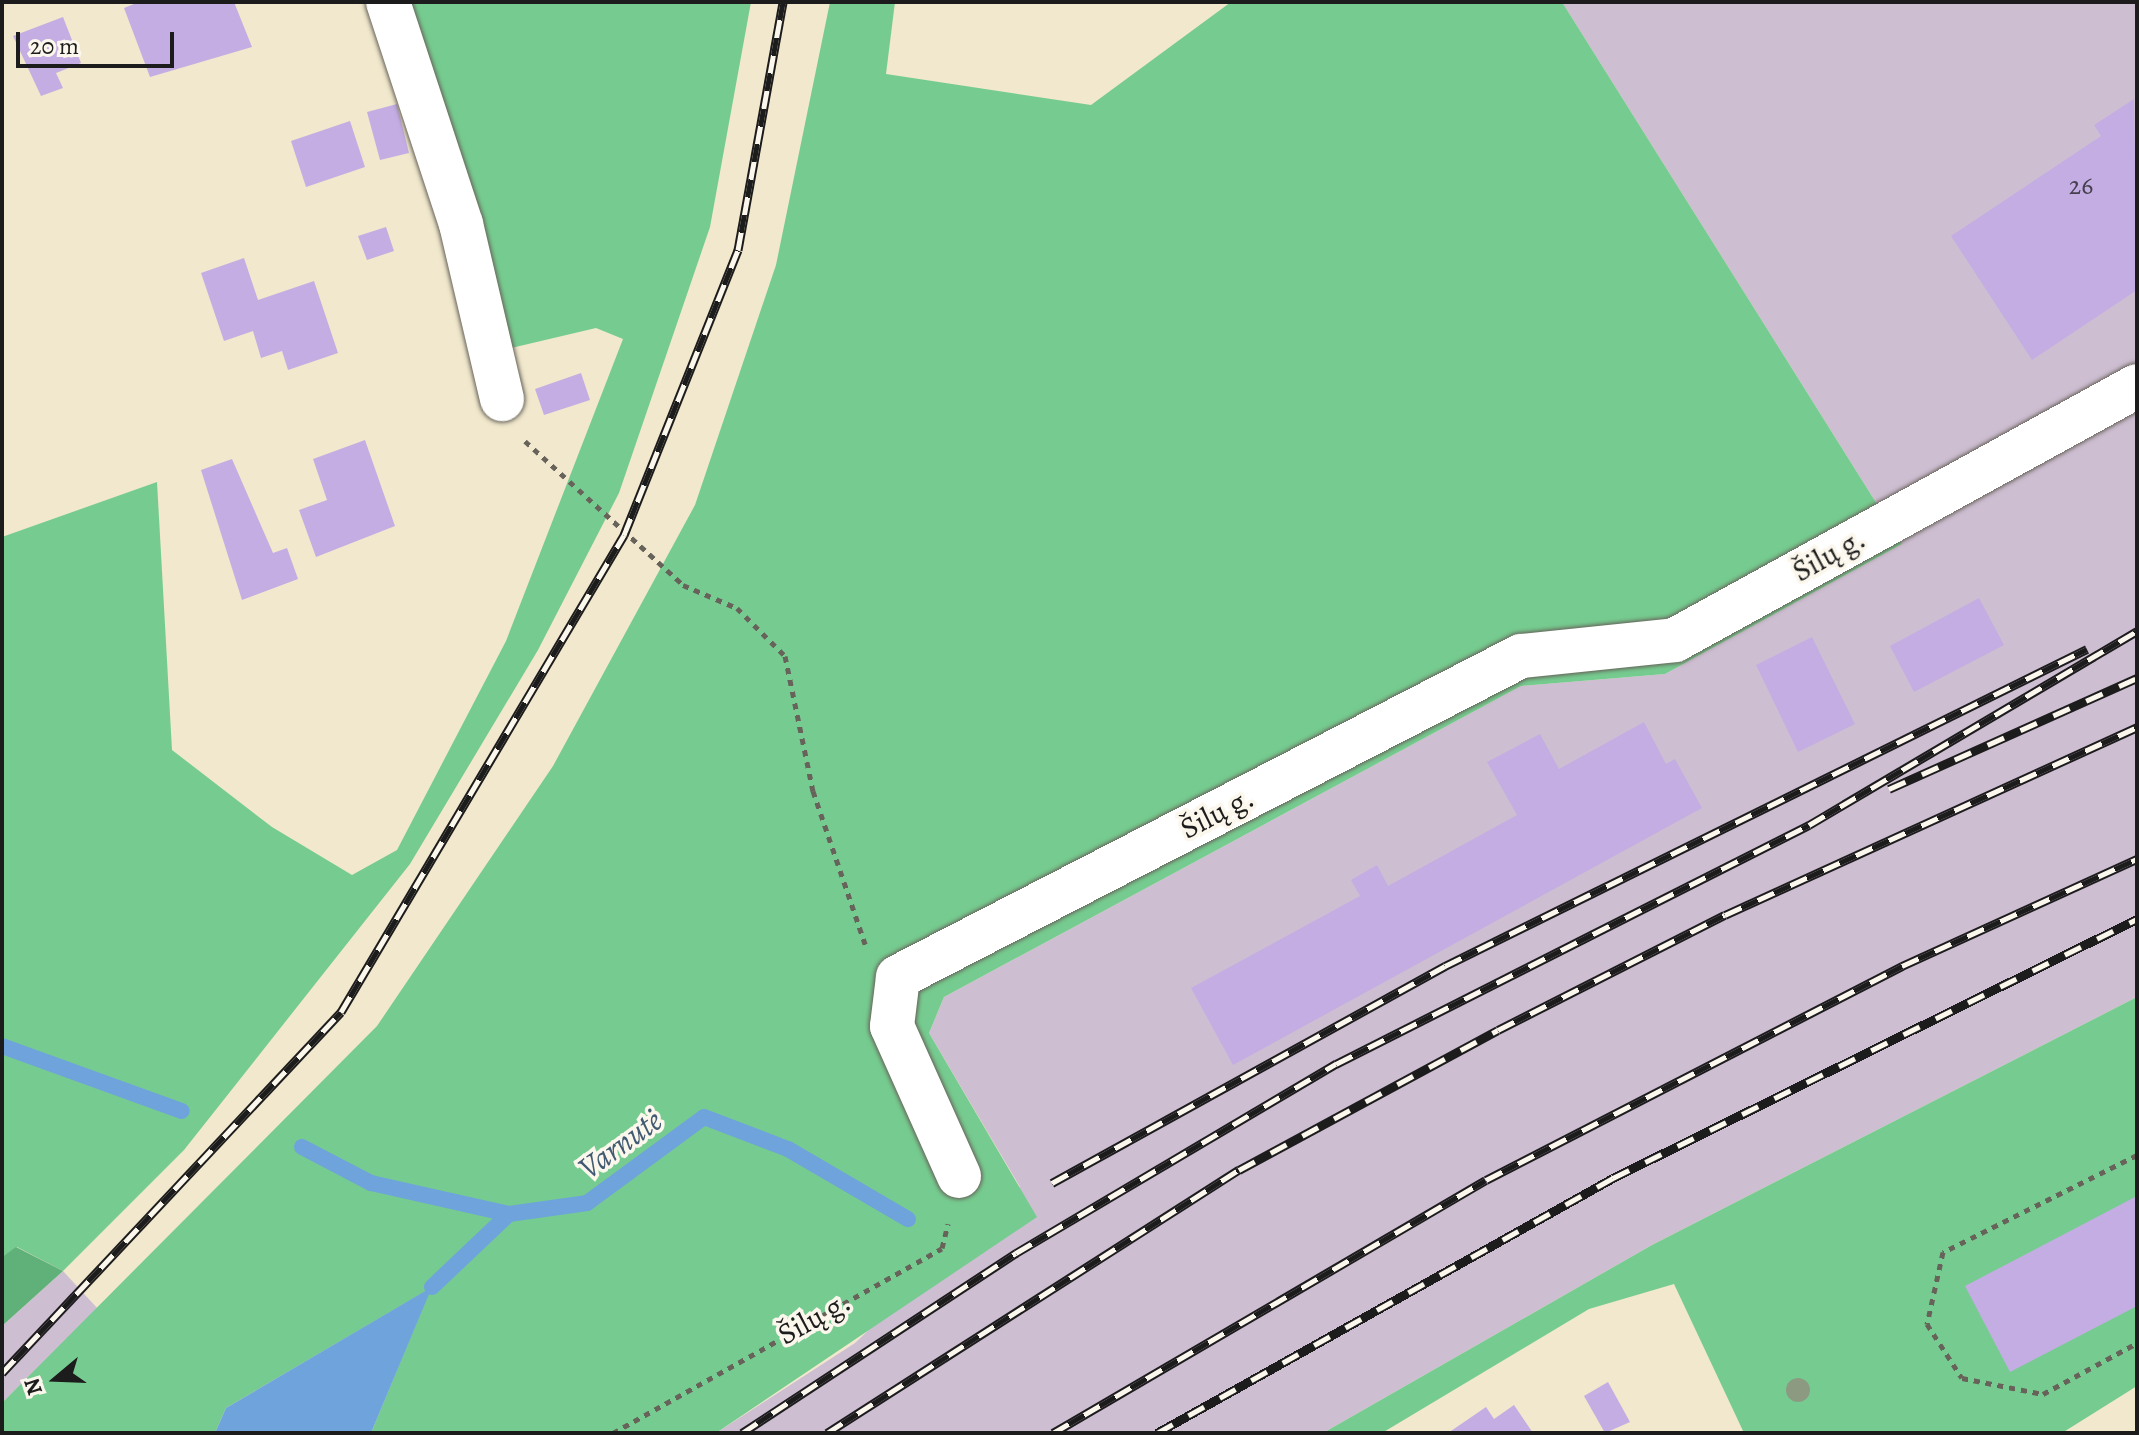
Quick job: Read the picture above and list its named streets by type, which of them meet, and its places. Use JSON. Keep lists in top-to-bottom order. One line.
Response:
{"streets":{"street":["Šilų g."]},"water":["Varnutė"],"house_numbers":["26"],"scale_bar":"20 m","north":"left"}
